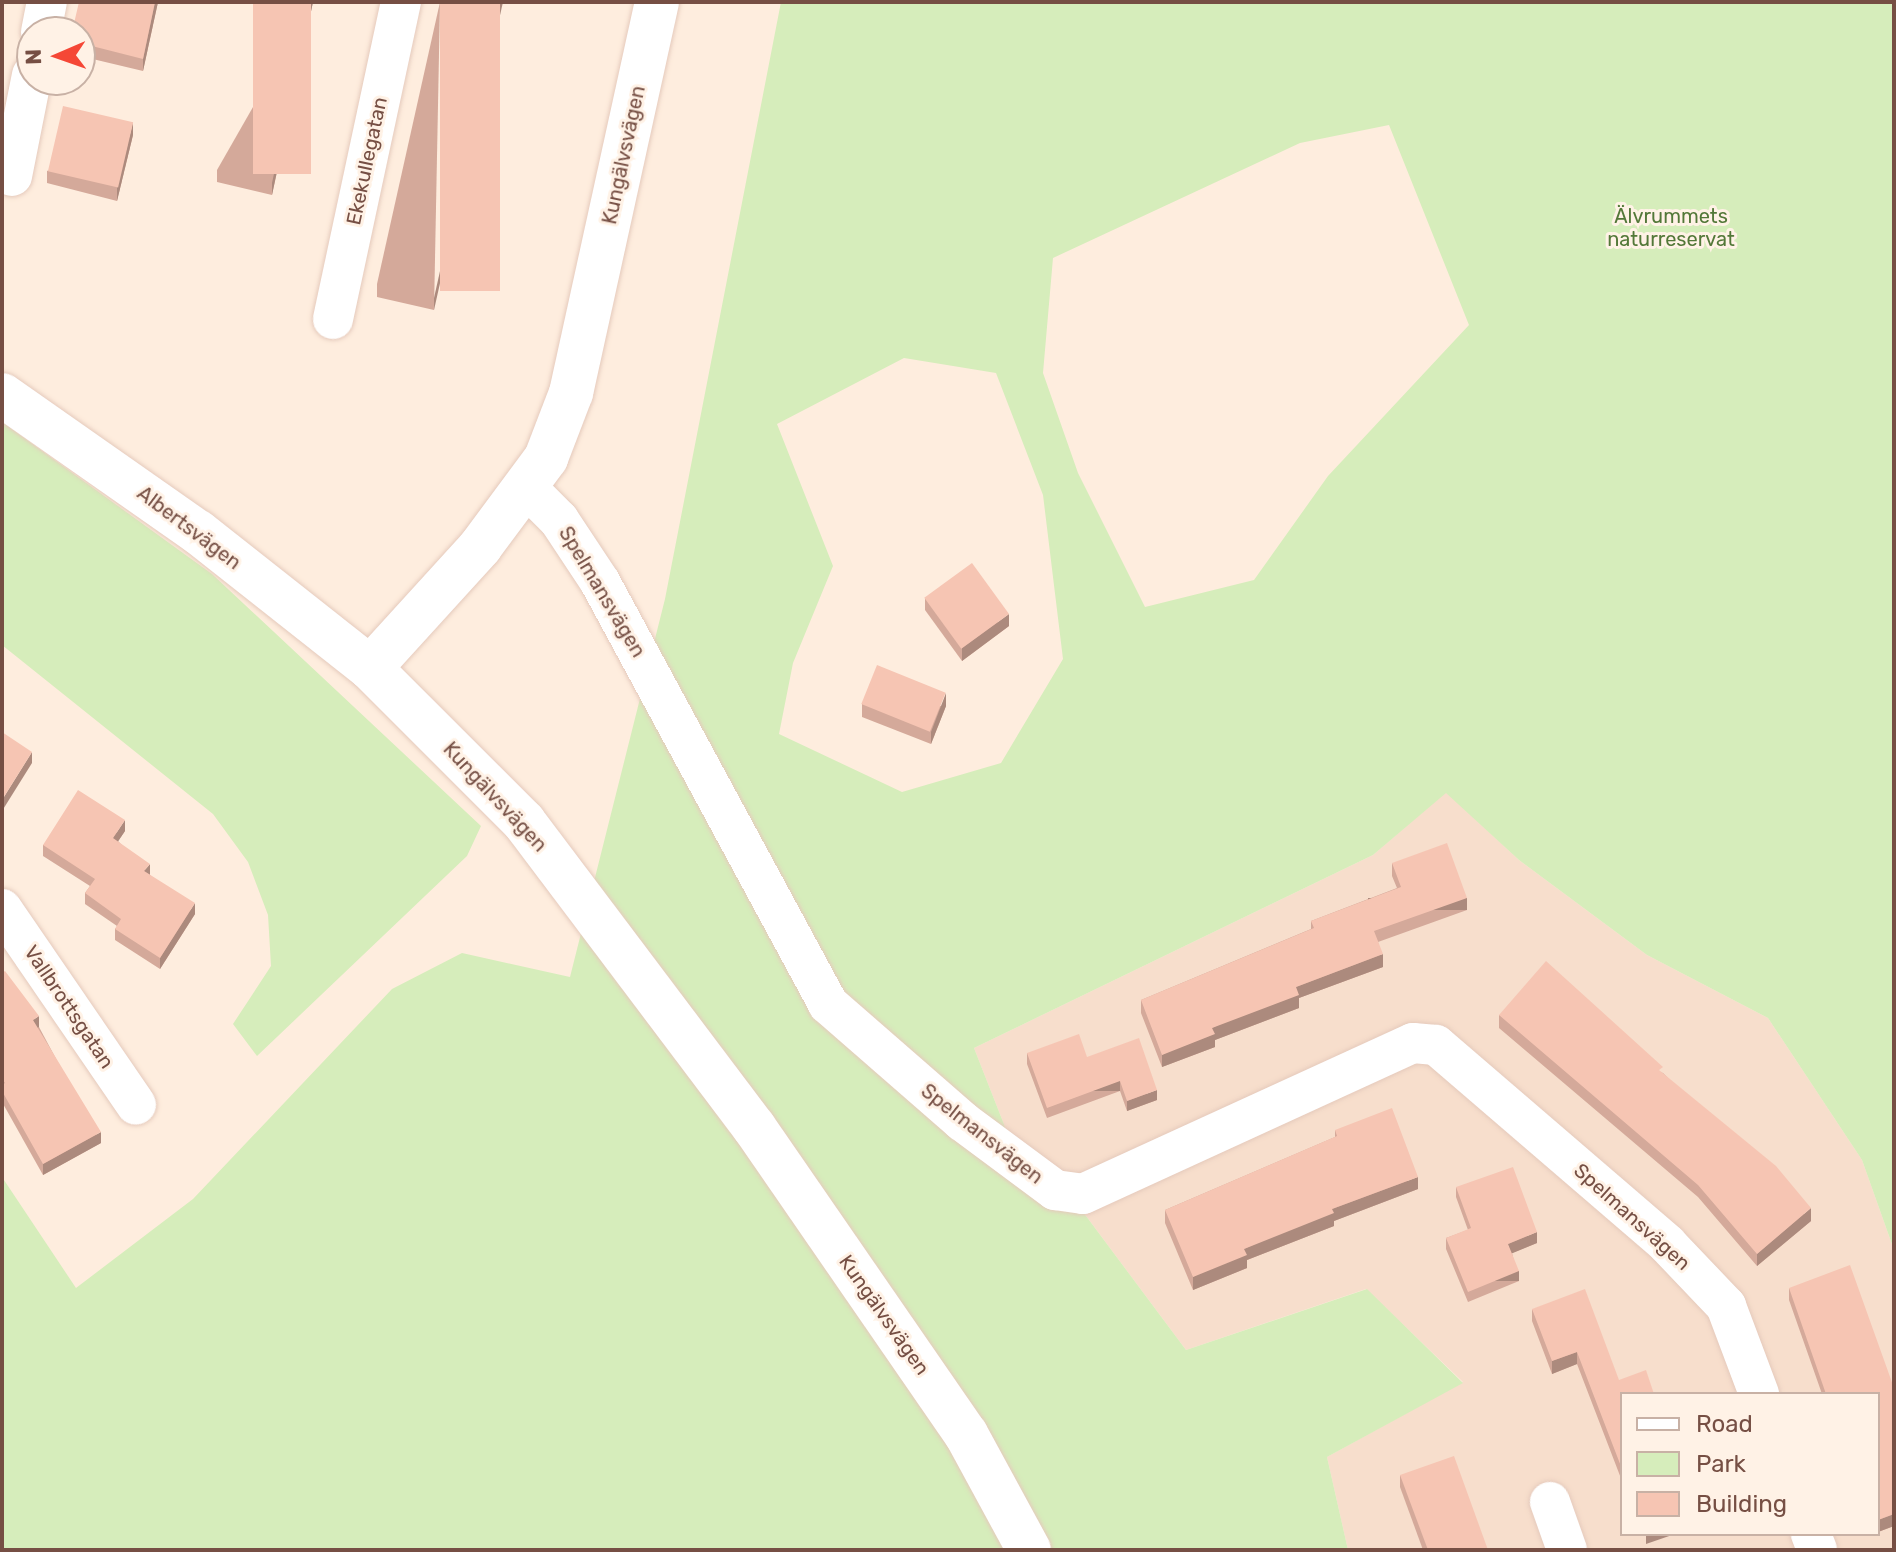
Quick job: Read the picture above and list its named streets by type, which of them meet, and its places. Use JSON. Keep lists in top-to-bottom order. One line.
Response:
{"streets":{"street":["Kungälvsvägen","Ekekullegatan","Albertsvägen","Spelmansvägen","Vallbrottsgatan"]},"crossings":[["Kungälvsvägen","Albertsvägen"],["Kungälvsvägen","Spelmansvägen"]],"parks":["Älvrummets naturreservat"],"legend":["Road","Park","Building"],"north":"left"}
